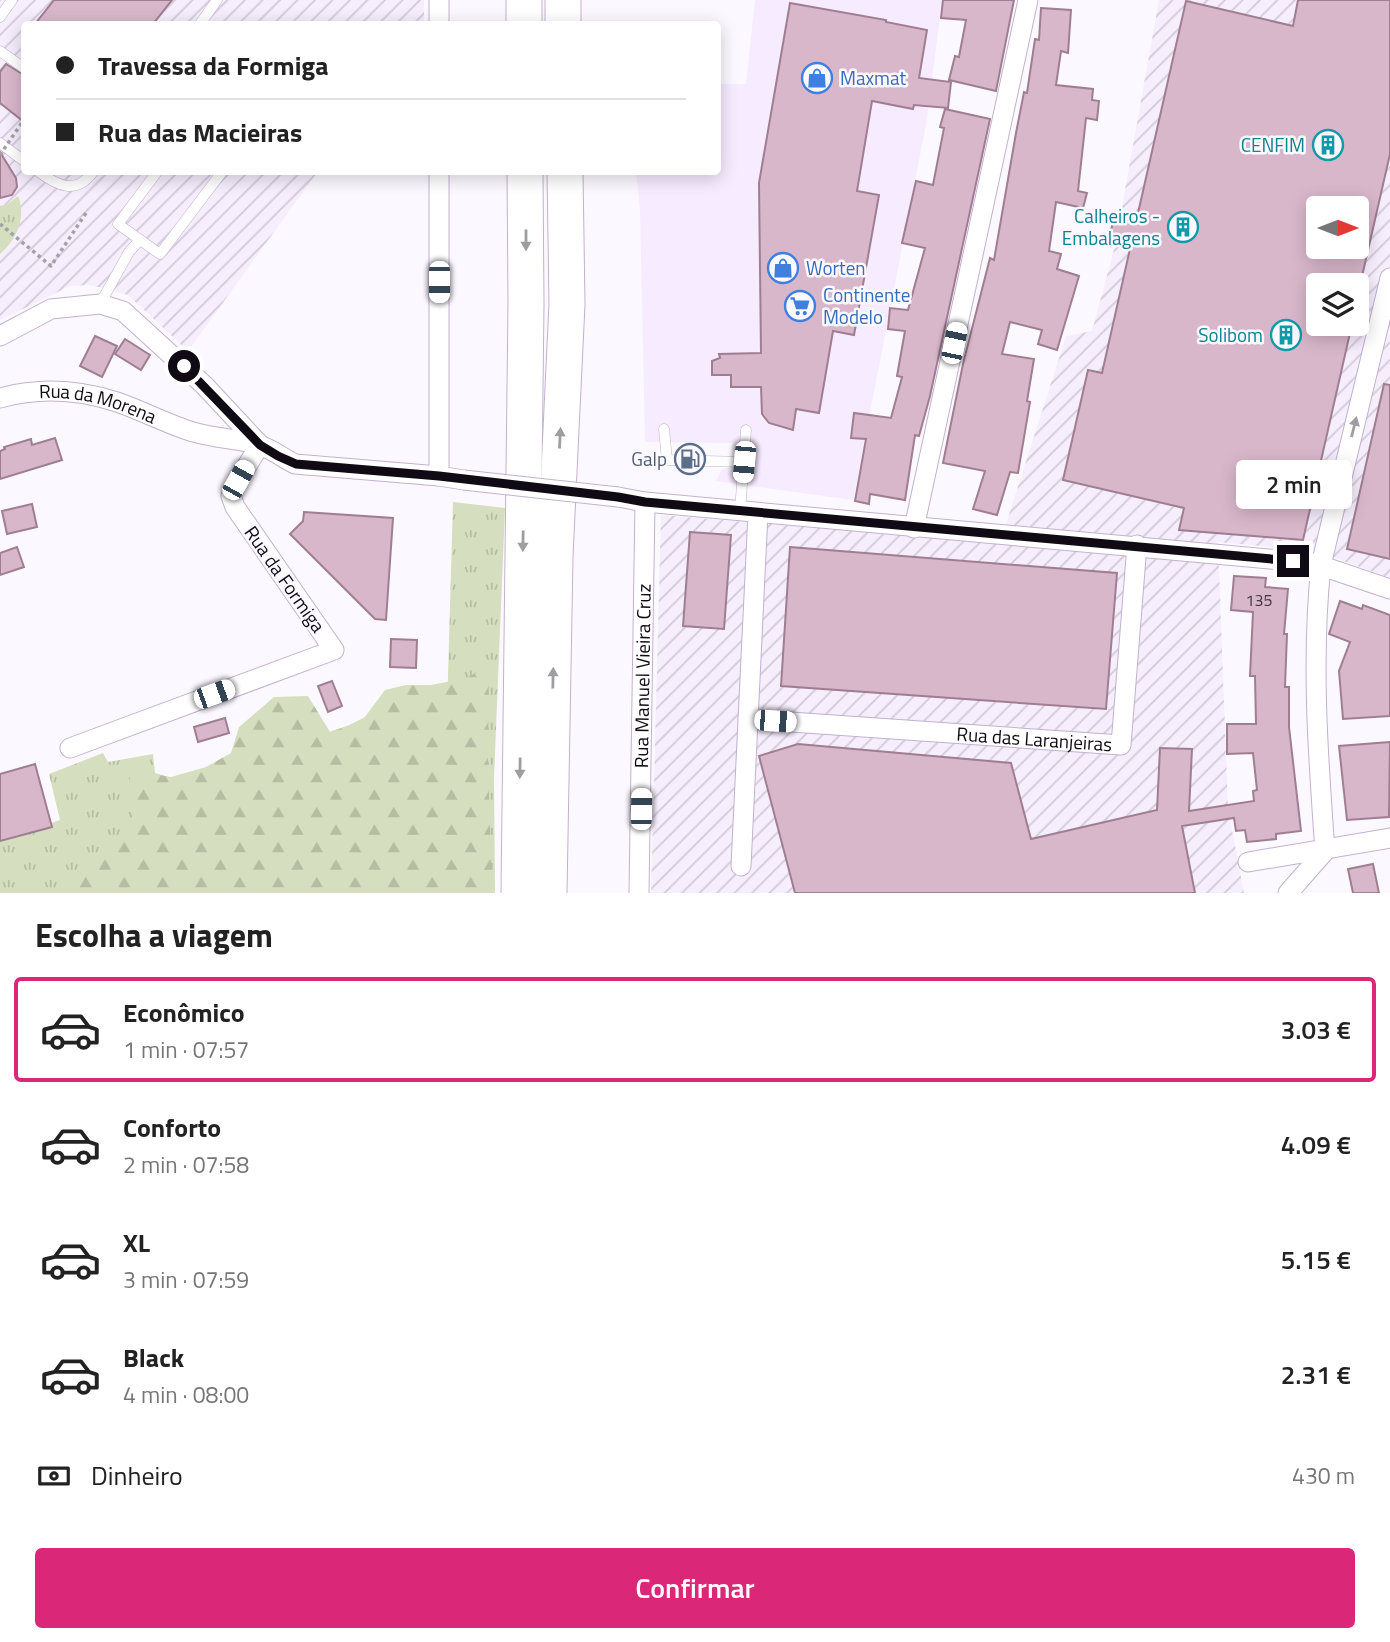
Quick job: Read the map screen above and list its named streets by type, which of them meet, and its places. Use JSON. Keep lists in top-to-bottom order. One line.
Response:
{"streets":{"street":["Rua da Morena","Rua da Formiga","Rua Manuel Vieira Cruz","Rua das Laranjeiras"]},"crossings":[["Rua da Morena","Rua da Formiga"]],"places":{"shop":["Maxmat","Worten"],"building":["CENFIM","Calheiros - Embalagens","Solibom"],"supermarket":["Continente Modelo"],"fuel station":["Galp"]},"house_numbers":["135"],"north":"right","page":{"banner":["Travessa da Formiga","Rua das Macieiras"],"bubble":"2 min","heading":"Escolha a viagem","list":[{"name":"Econômico","note":"1 min · 07:57","value":"3.03 €"},{"name":"Conforto","note":"2 min · 07:58","value":"4.09 €"},{"name":"XL","note":"3 min · 07:59","value":"5.15 €"},{"name":"Black","note":"4 min · 08:00","value":"2.31 €"}],"pay":["Dinheiro","430 m"],"buttons":"Confirmar"}}
